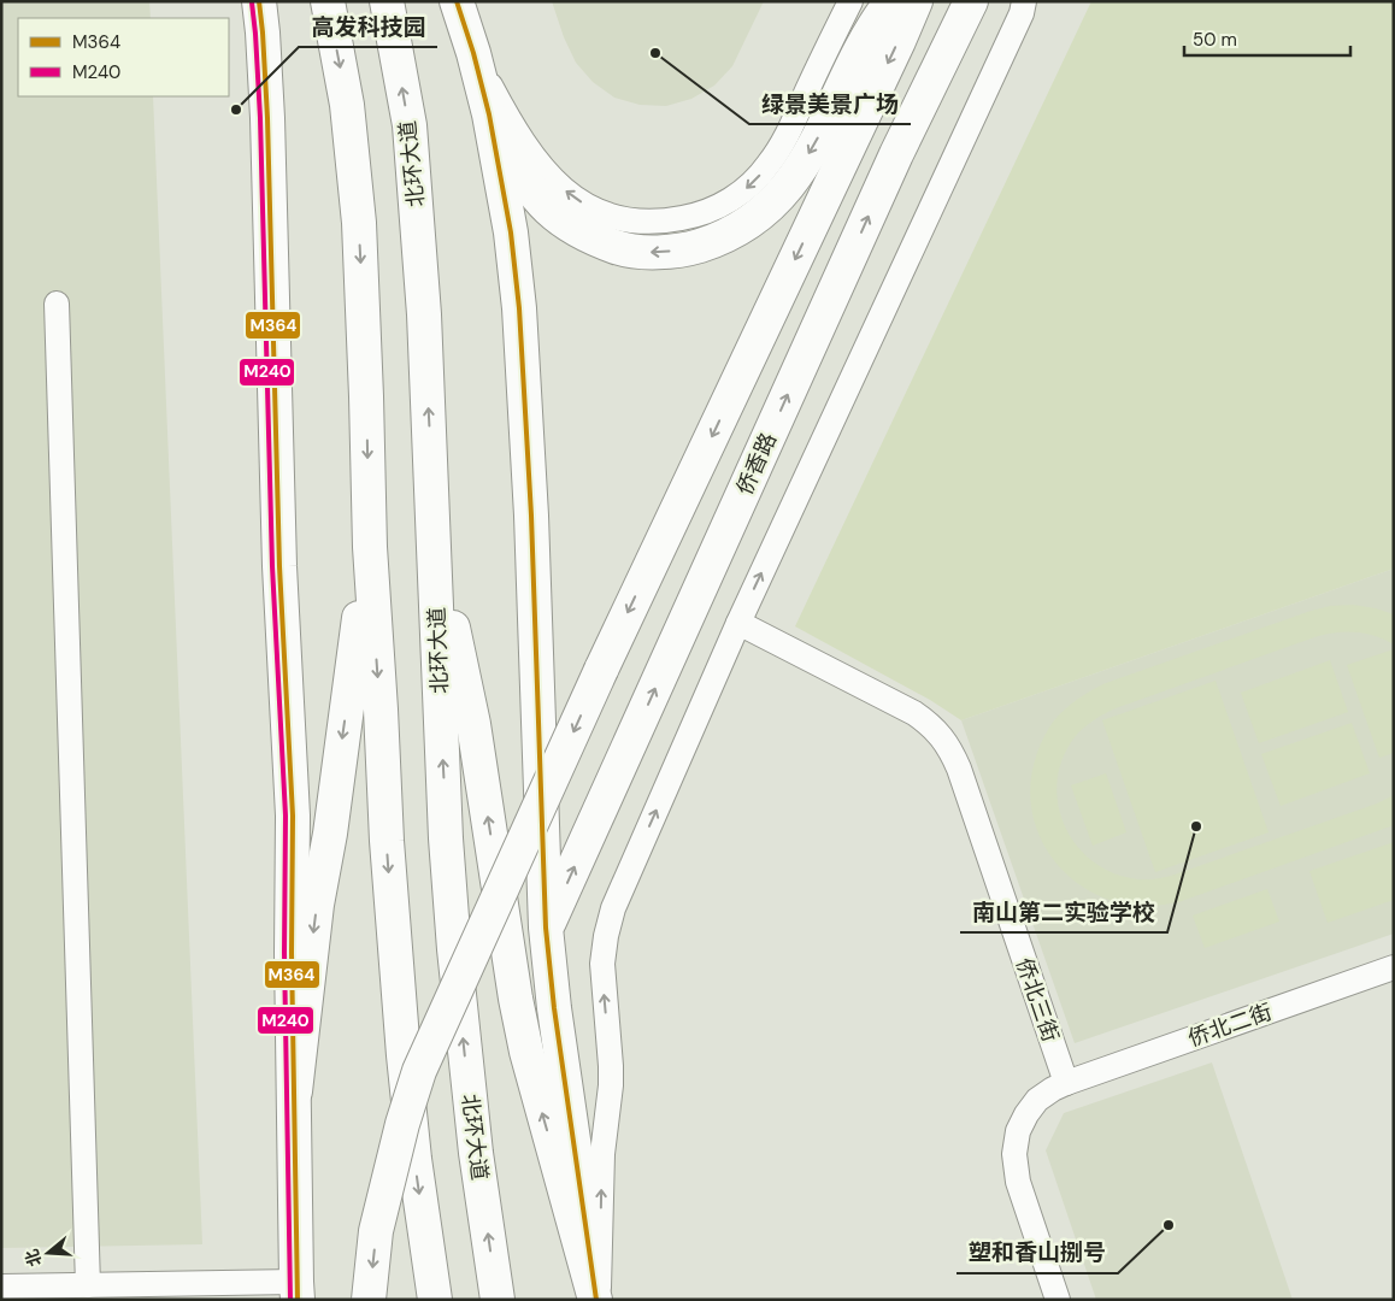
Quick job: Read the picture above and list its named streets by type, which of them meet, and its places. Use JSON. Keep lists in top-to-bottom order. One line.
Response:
{"streets":{"main road":["北环大道","侨香路"],"street":["侨北三街","侨北二街"]},"crossings":[["侨北三街","侨北二街"]],"places":["绿景美景广场","高发科技园","南山第二实验学校","塑和香山捌号"],"lines":["transit line M364","transit line M240"],"legend":["M364","M240"],"scale_bar":"50 m","north":"left"}
